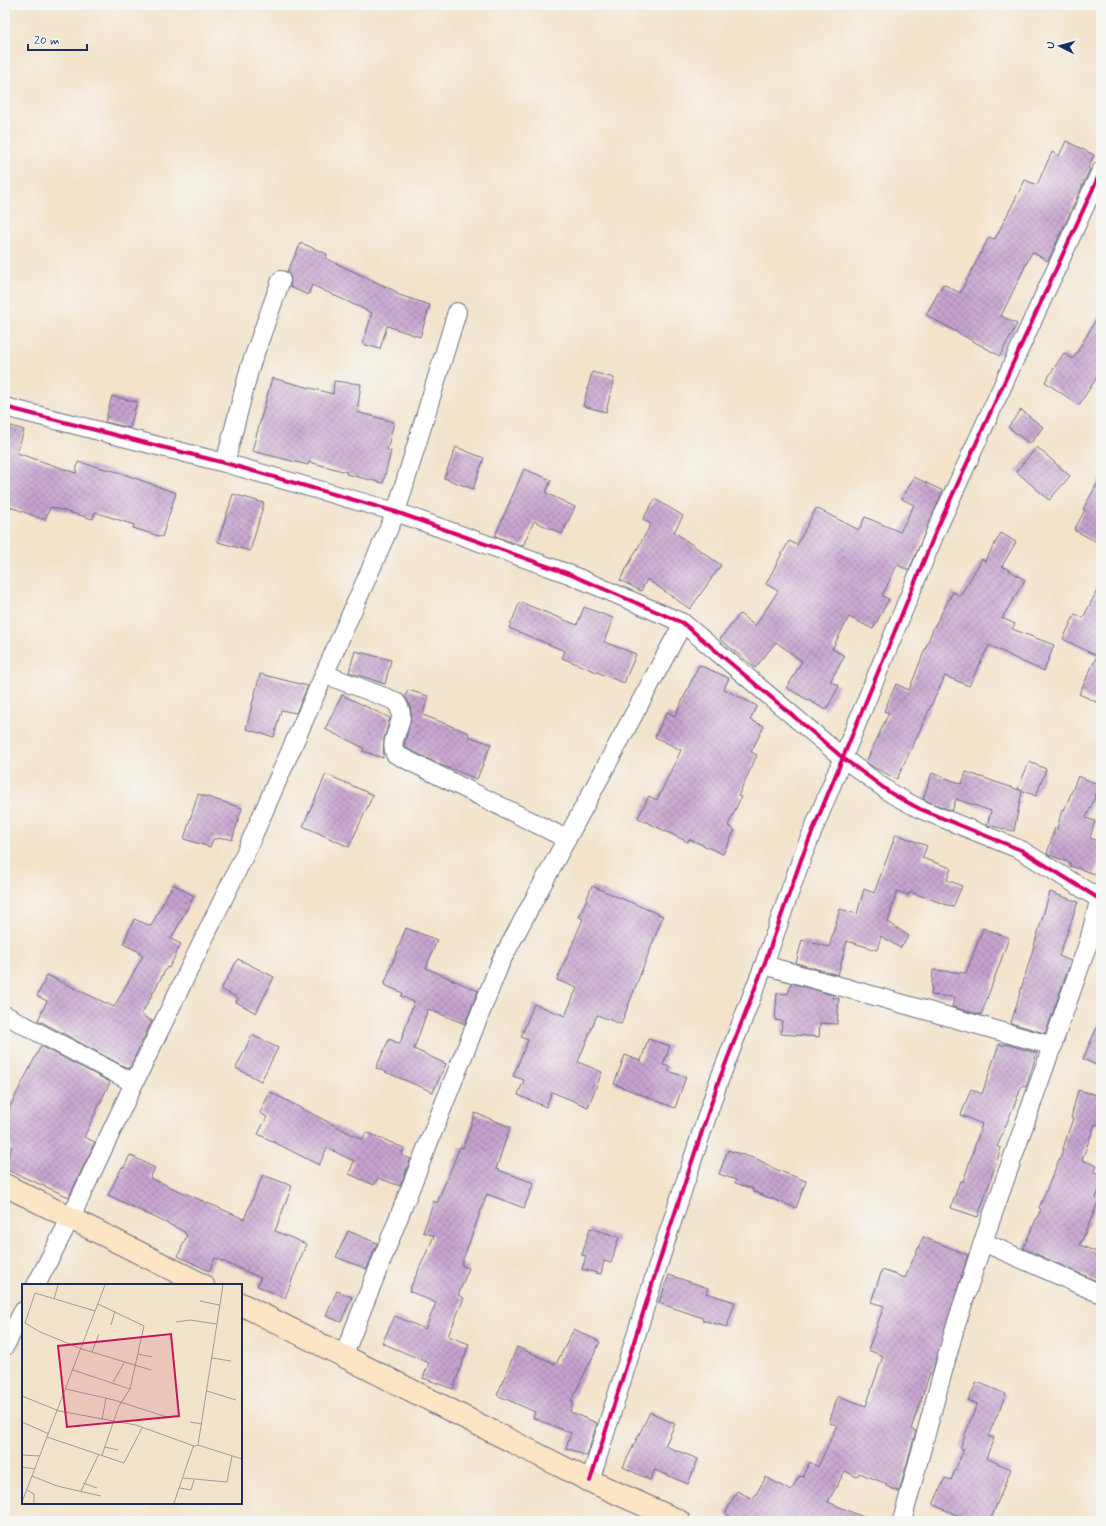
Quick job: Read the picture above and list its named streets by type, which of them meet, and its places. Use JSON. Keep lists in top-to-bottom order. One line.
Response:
{"scale_bar":"20 m","north":"left"}
